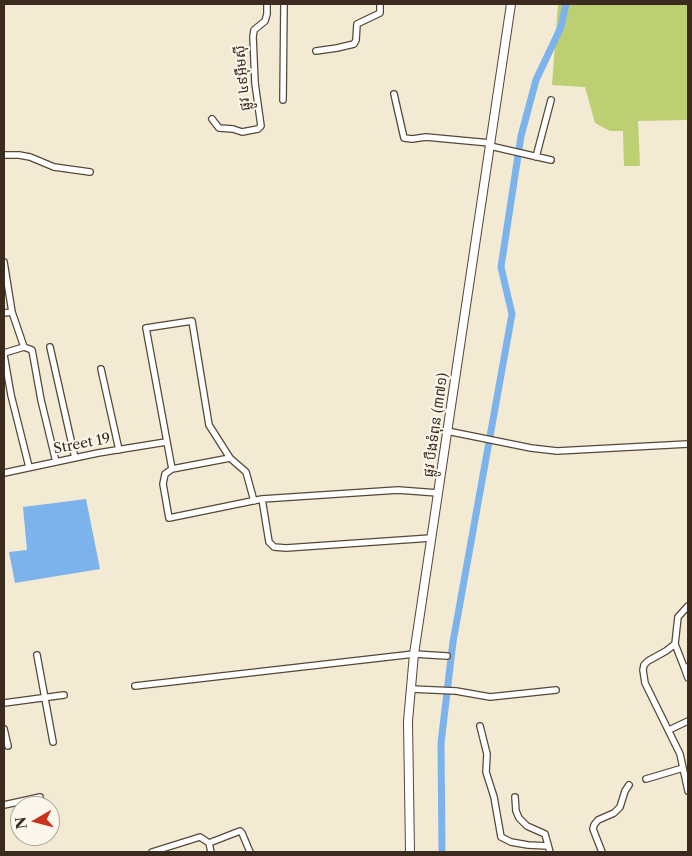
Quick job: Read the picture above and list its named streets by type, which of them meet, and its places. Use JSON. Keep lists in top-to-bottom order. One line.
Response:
{"streets":{"main road":["ផ្លូវ បឹងទំពុន (៣៧១)"],"street":["ផ្លូវ ៤៩អ៊ឹមស៊ី","Street 19"]},"north":"left"}
